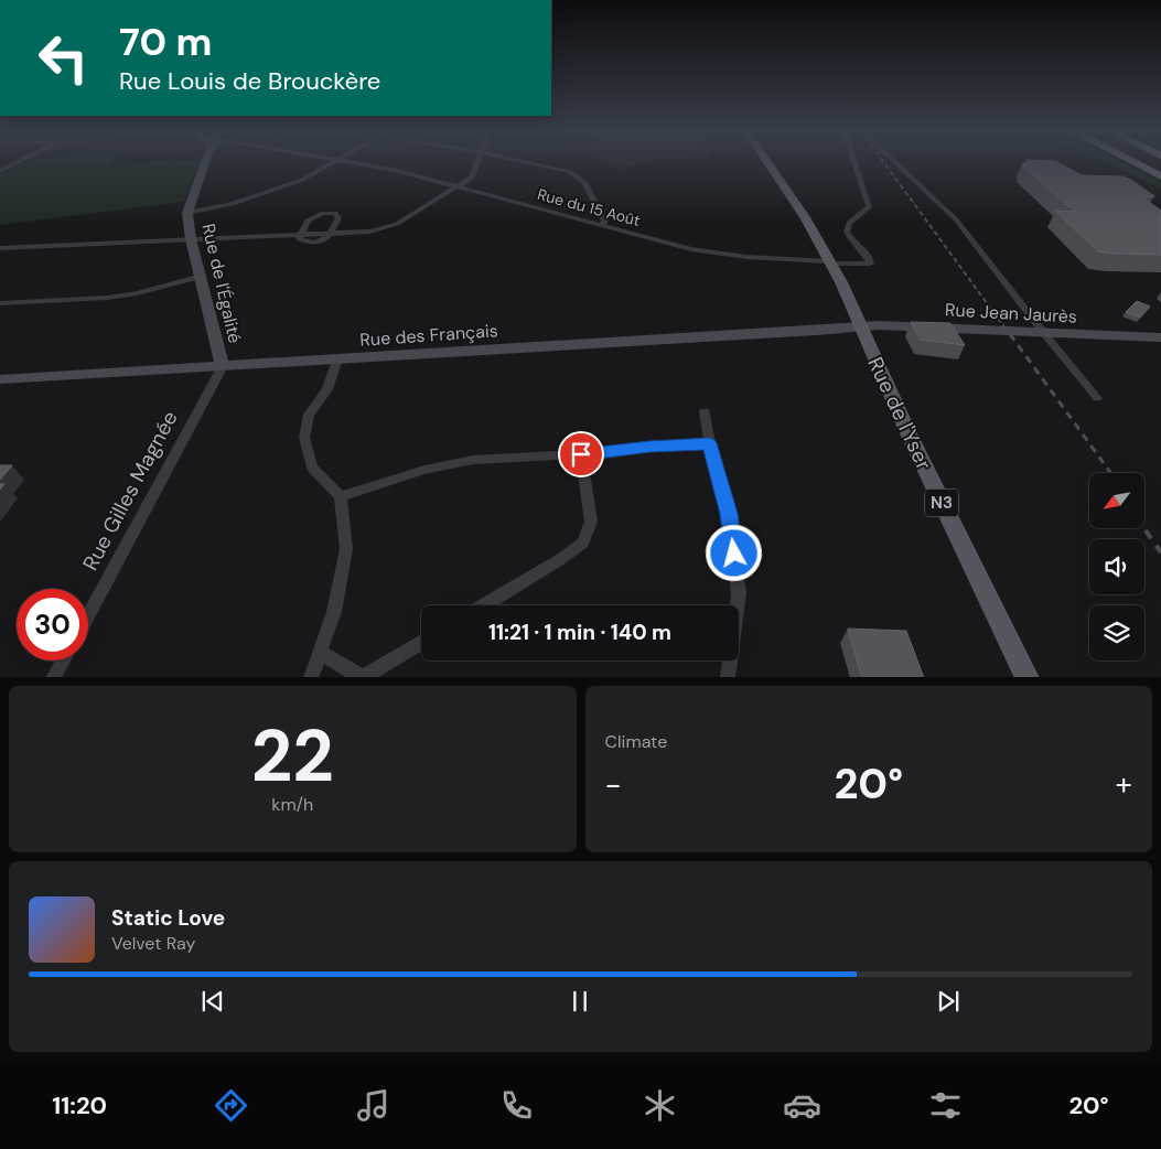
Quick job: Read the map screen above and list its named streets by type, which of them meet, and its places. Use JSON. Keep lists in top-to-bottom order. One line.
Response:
{"streets":{"main road":["Rue de l'Égalité","Rue Jean Jaurès","Rue des Français","Rue de l'Yser","N3"],"street":["Rue du 15 Août","Rue Gilles Magnée"]},"crossings":[["Rue du 15 Août","N3"],["Rue de l'Égalité","Rue des Français"],["Rue de l'Égalité","Rue Gilles Magnée"],["Rue Jean Jaurès","Rue des Français"],["Rue Jean Jaurès","Rue de l'Yser"],["Rue Jean Jaurès","N3"],["Rue des Français","Rue de l'Yser"],["Rue des Français","Rue Gilles Magnée"],["Rue des Français","N3"],["Rue de l'Yser","N3"]],"north":"bottom left","page":{"turn":["70 m","Rue Louis de Brouckère"],"limit":"30","trip":"11:21 · 1 min · 140 m","tile":[["22","km/h"],"Climate"],"heat":["−","20°","+"],"song":["Static Love","Velvet Ray"],"tabs":["11:20","20°"]}}
